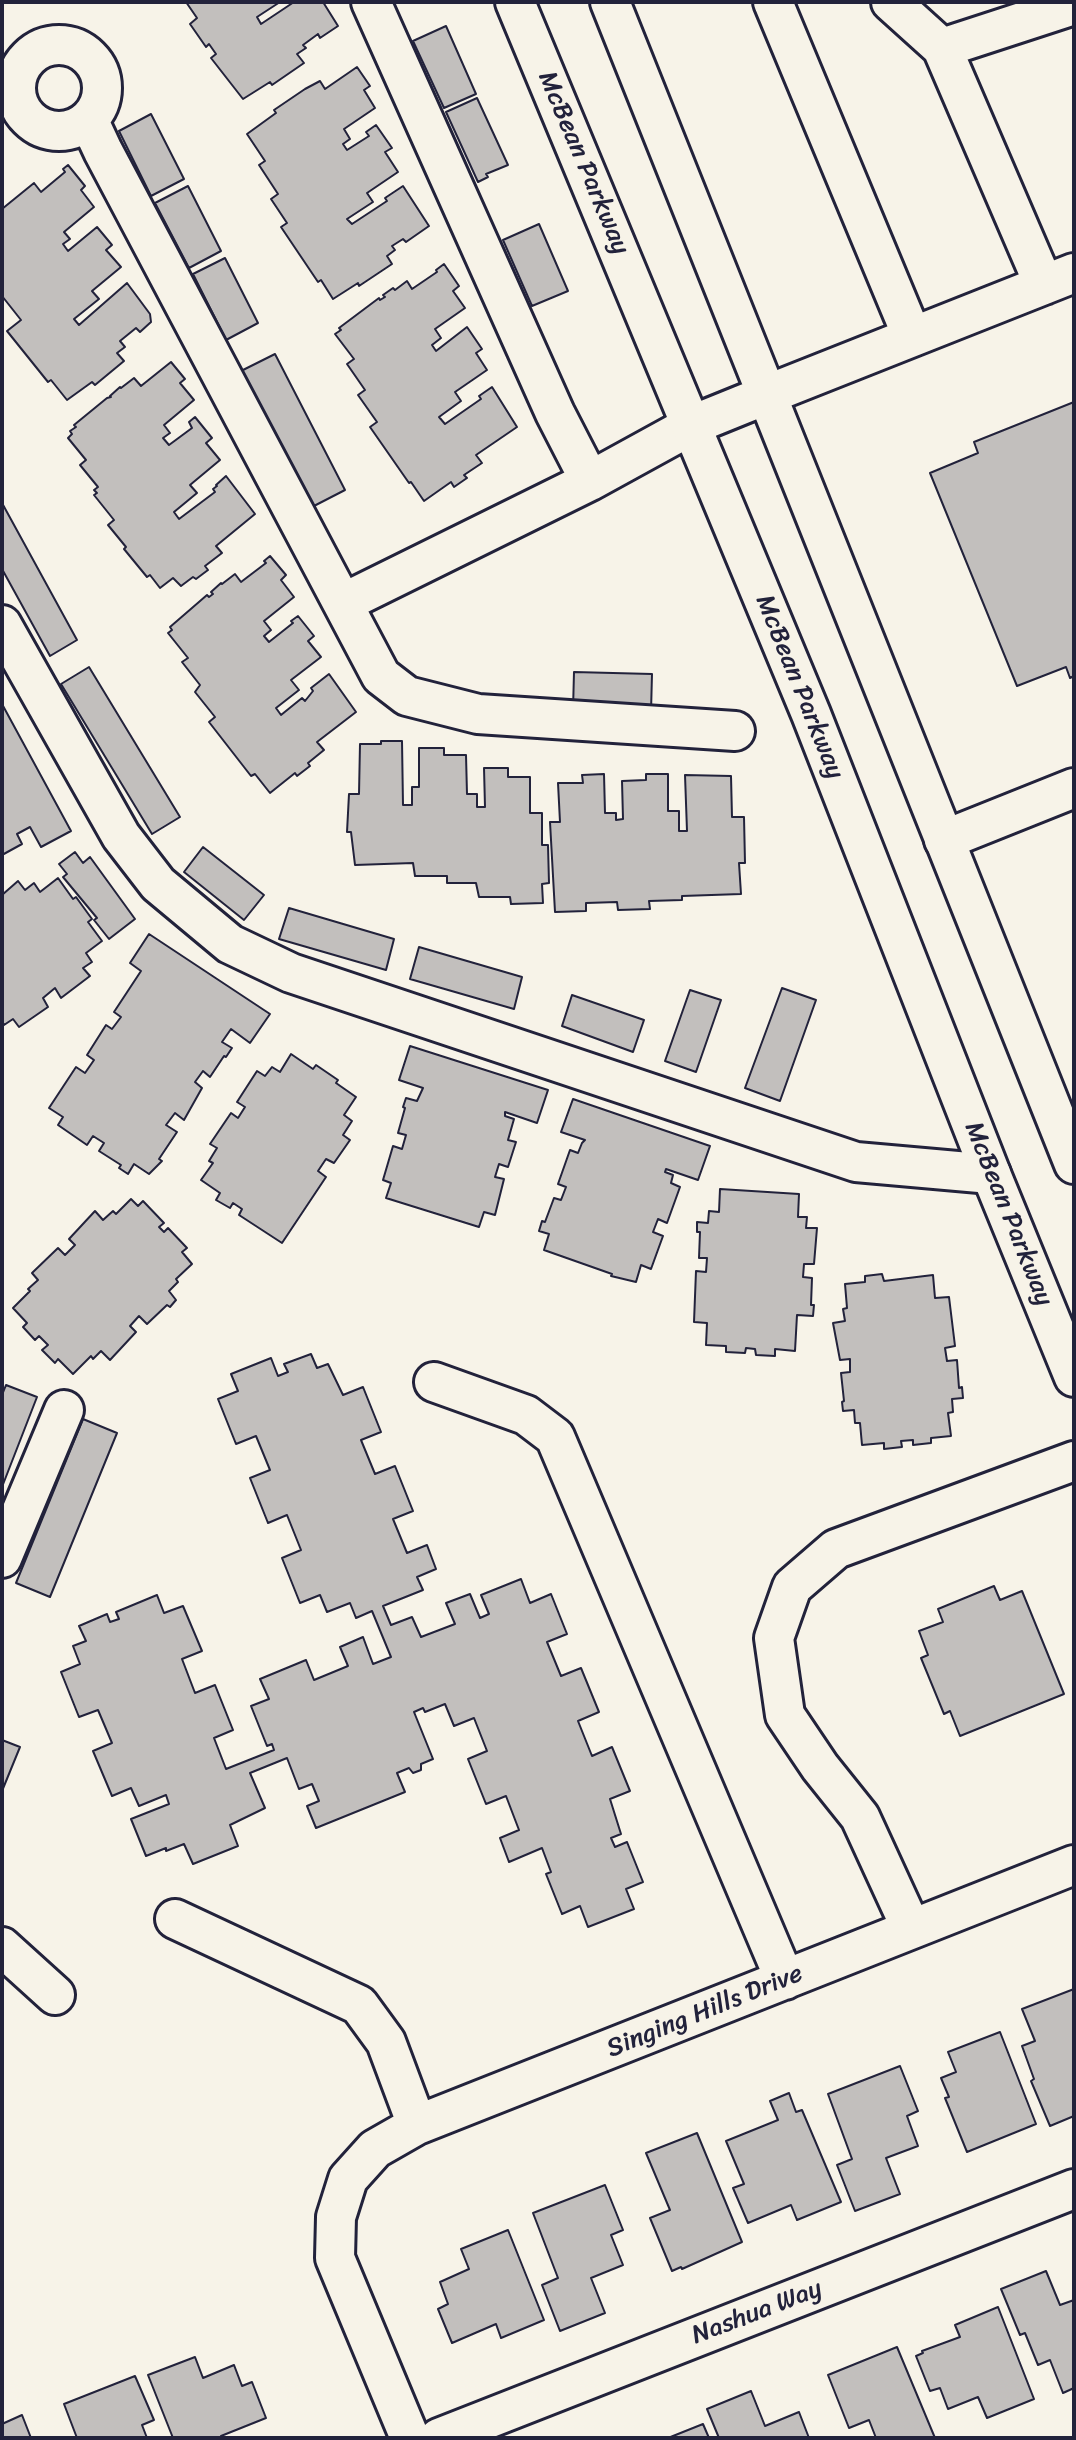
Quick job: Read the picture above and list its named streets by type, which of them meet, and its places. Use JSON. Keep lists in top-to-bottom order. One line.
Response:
{"streets":{"street":["McBean Parkway","Singing Hills Drive","Nashua Way"]}}
